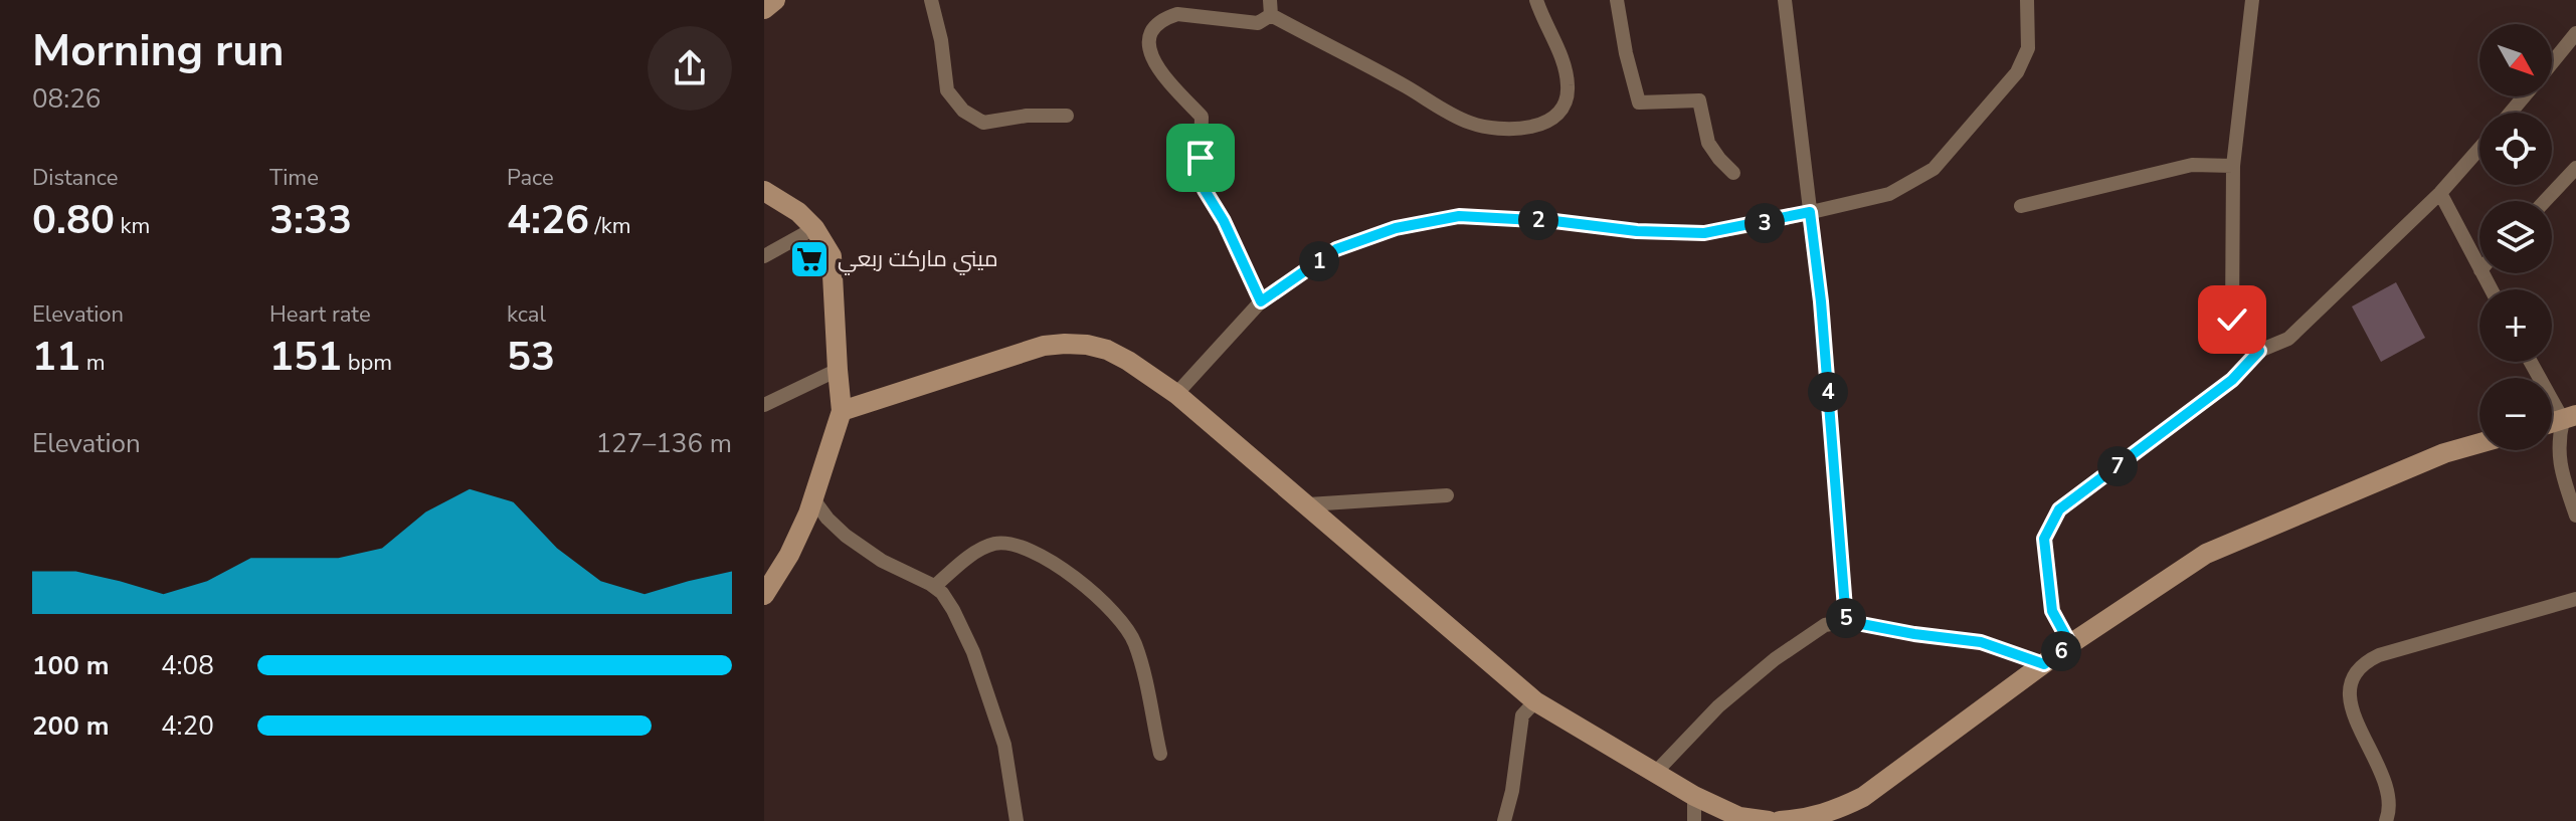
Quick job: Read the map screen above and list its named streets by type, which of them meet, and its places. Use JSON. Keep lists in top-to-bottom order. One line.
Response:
{"places":{"supermarket":["ميني ماركت ربعي"]},"north":"bottom right","page":{"heading":["Morning run","08:26"],"map_buttons":["+","−"],"stats":[["Distance","0.80 km"],["Time","3:33"],["Pace","4:26 /km"],["Elevation","11 m"],["Heart rate","151 bpm"],["kcal","53"]],"pins":["2","3","1","4","7","5","6"],"chart":["Elevation","127–136 m"],"list":[{"name":"100 m","note":"4:08"},{"name":"200 m","note":"4:20"}]}}
